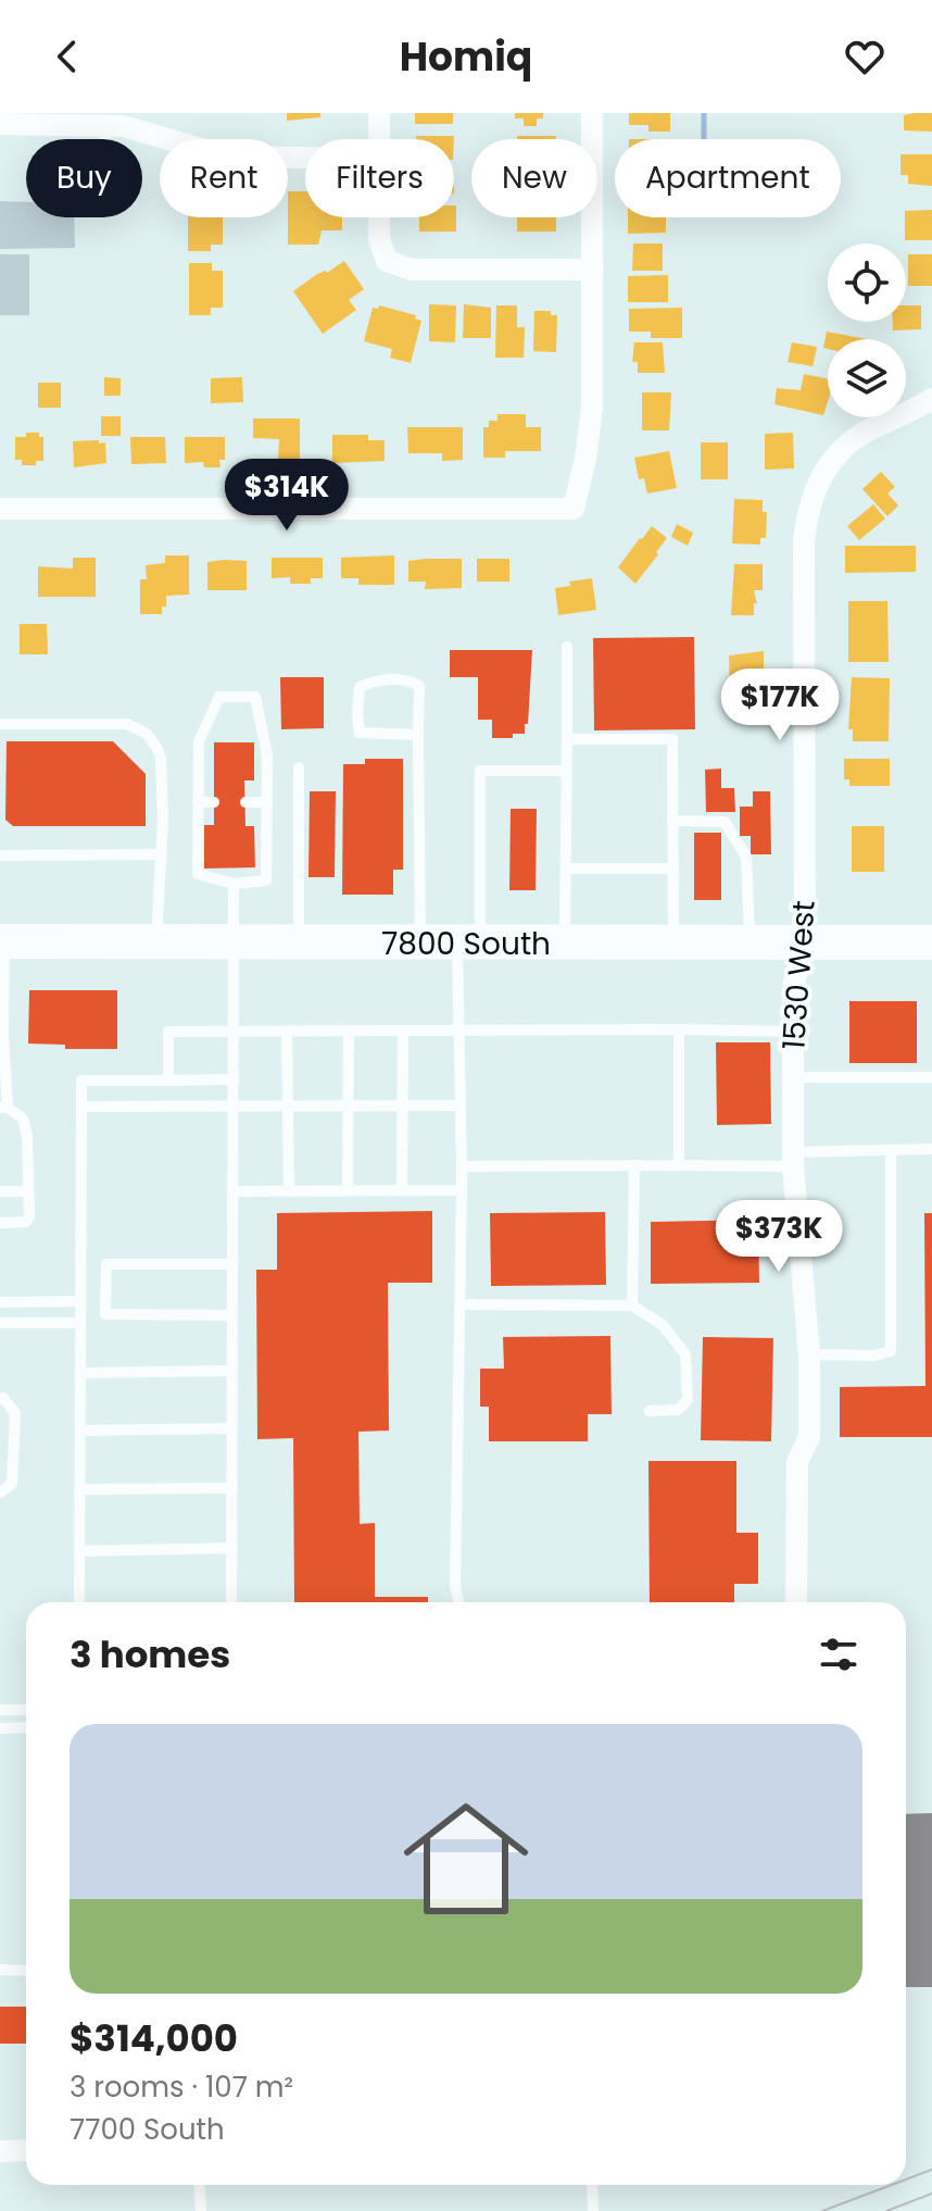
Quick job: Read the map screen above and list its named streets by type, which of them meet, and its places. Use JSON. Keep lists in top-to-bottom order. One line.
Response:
{"streets":{"main road":["7800 South"],"street":["1530 West"]},"crossings":[["7800 South","1530 West"]],"page":{"header":"Homiq","chip":["Buy","Rent","Filters","New","Apartment"],"price":["$314K","$177K","$373K"],"heading":"3 homes","list":[{"name":"$314,000","note":"3 rooms · 107 m² · 7700 South"}]}}
